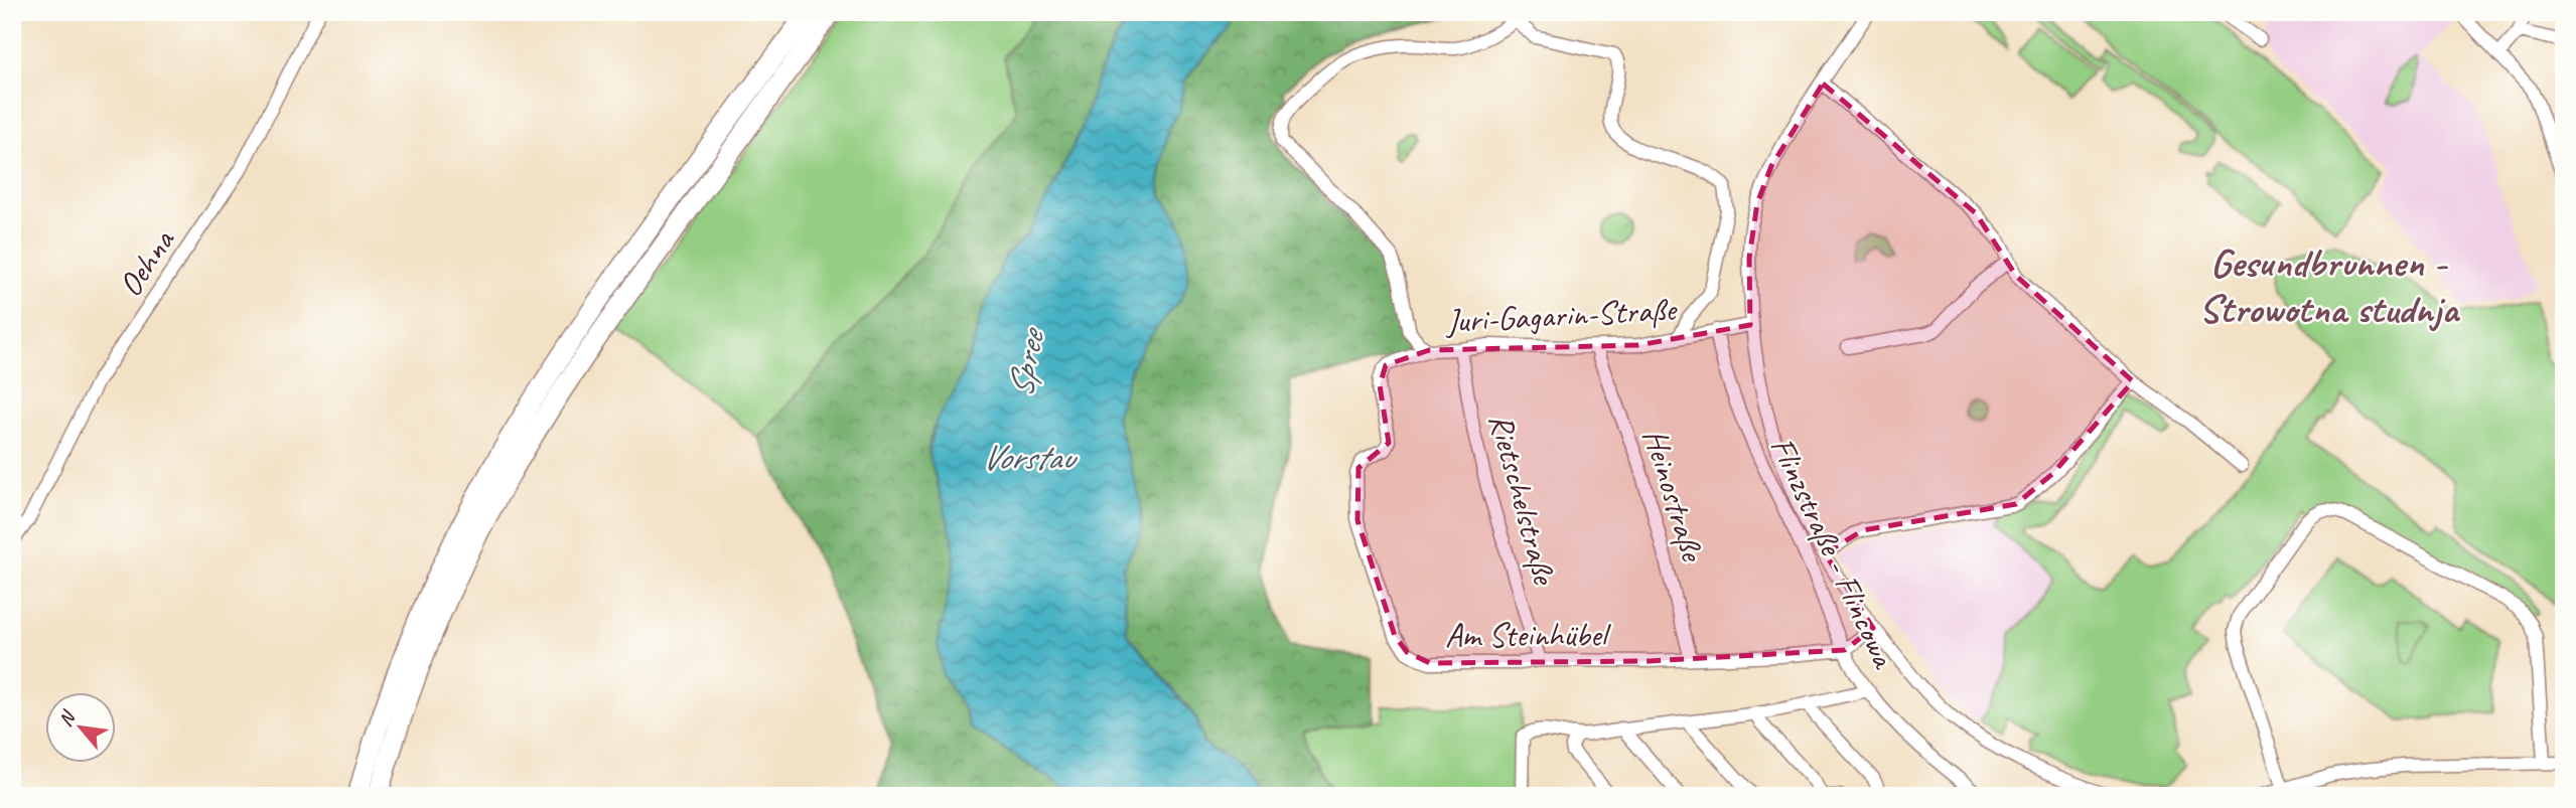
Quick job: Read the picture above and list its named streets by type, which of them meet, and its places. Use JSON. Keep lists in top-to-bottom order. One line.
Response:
{"streets":{"street":["Oehna","Juri-Gagarin-Straße","Heinostraße","Rietschelstraße","Flinzstraße - Flincowa","Am Steinhübel"]},"crossings":[["Juri-Gagarin-Straße","Heinostraße"],["Juri-Gagarin-Straße","Rietschelstraße"],["Juri-Gagarin-Straße","Flinzstraße - Flincowa"],["Juri-Gagarin-Straße","Am Steinhübel"],["Heinostraße","Am Steinhübel"],["Rietschelstraße","Am Steinhübel"],["Flinzstraße - Flincowa","Am Steinhübel"]],"districts":["Gesundbrunnen - Strowotna studnja"],"water":["Spree","Vorstau"],"north":"top left"}
